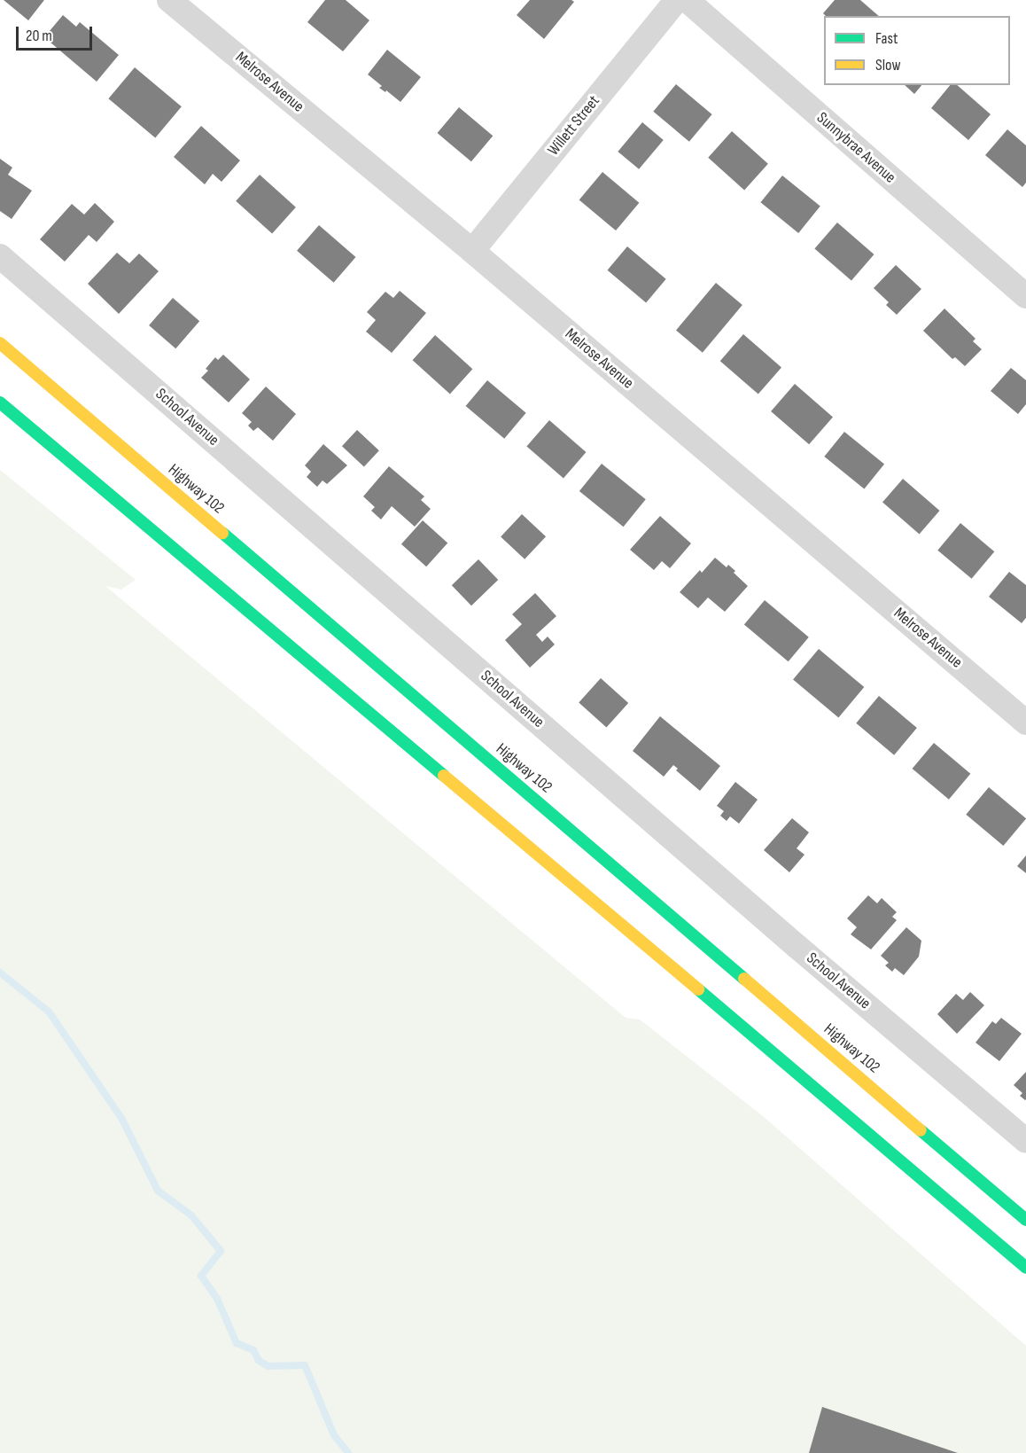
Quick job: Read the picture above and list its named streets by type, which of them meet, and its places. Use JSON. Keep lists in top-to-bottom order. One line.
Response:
{"streets":{"highway":["Highway 102"],"street":["Melrose Avenue","Willett Street","Sunnybrae Avenue","School Avenue"]},"crossings":[["Melrose Avenue","Willett Street"]],"legend":["Fast","Slow"],"scale_bar":"20 m"}
